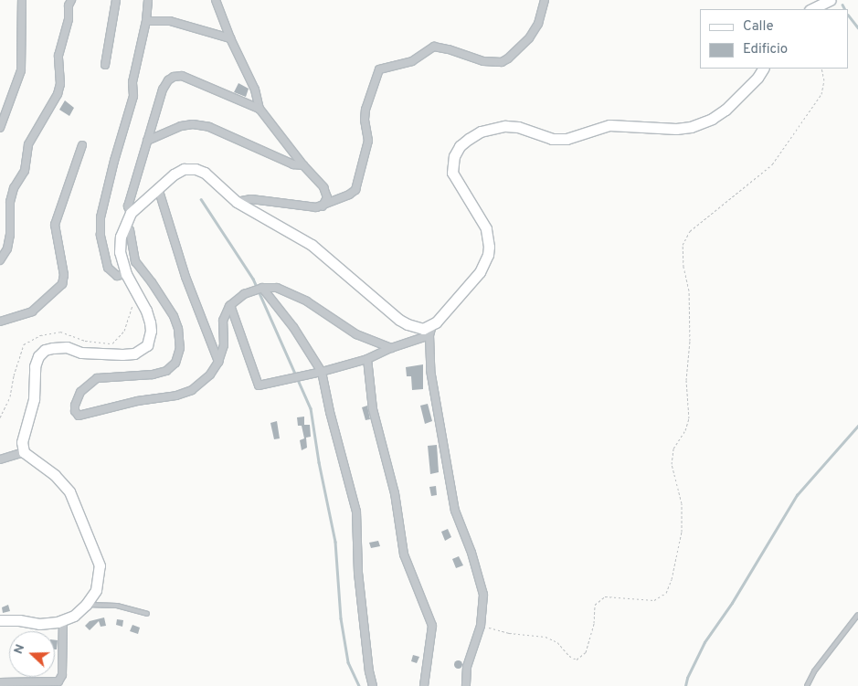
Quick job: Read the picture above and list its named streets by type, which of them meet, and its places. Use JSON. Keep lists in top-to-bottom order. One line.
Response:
{"legend":["Calle","Edificio"],"north":"left"}
